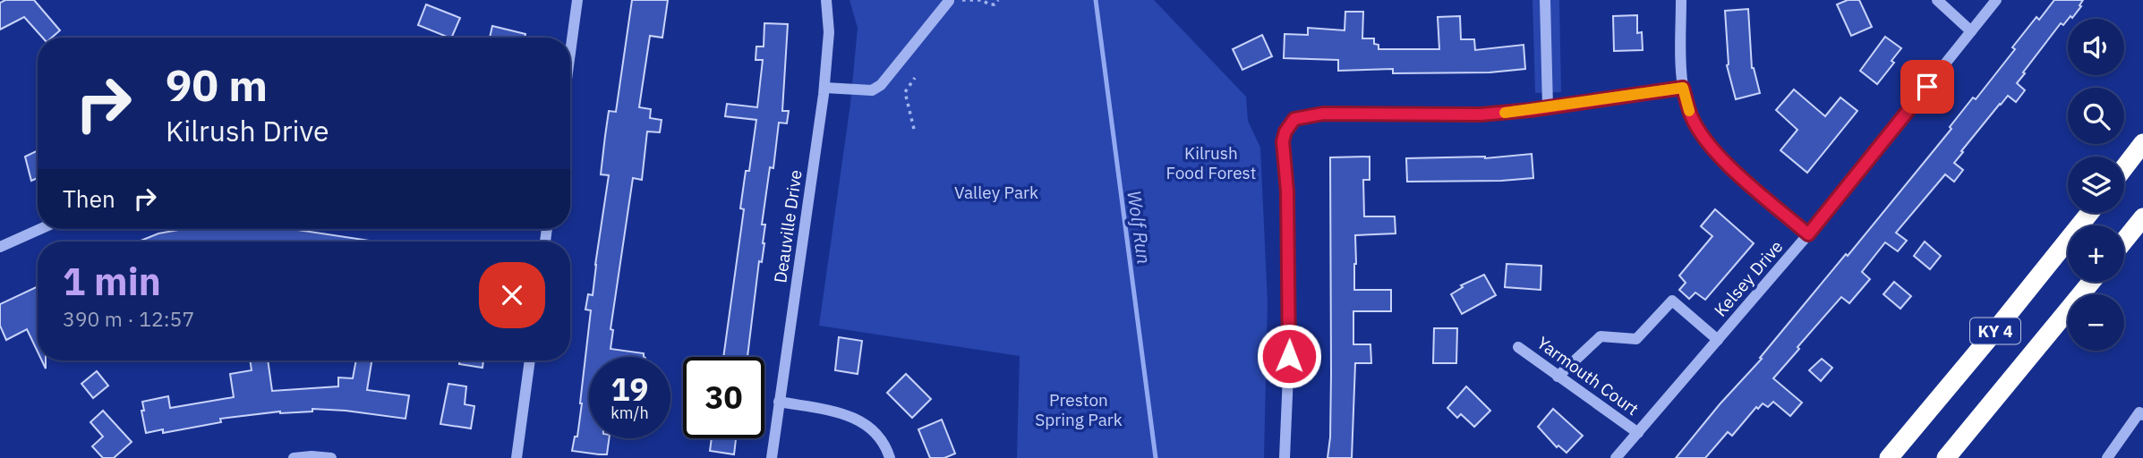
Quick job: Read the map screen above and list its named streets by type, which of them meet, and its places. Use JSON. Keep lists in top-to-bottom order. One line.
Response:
{"streets":{"highway":["KY 4"],"street":["Deauville Drive","Kelsey Drive","Yarmouth Court"]},"crossings":[["Kelsey Drive","Yarmouth Court"]],"water":["Wolf Run"],"parks":["Kilrush Food Forest","Valley Park","Preston Spring Park"],"page":{"map_buttons":["+","−"],"turn":["90 m","Kilrush Drive"],"then":"Then","heading":["1 min","390 m · 12:57"],"speed":"19 km/h","limit":"30"}}
